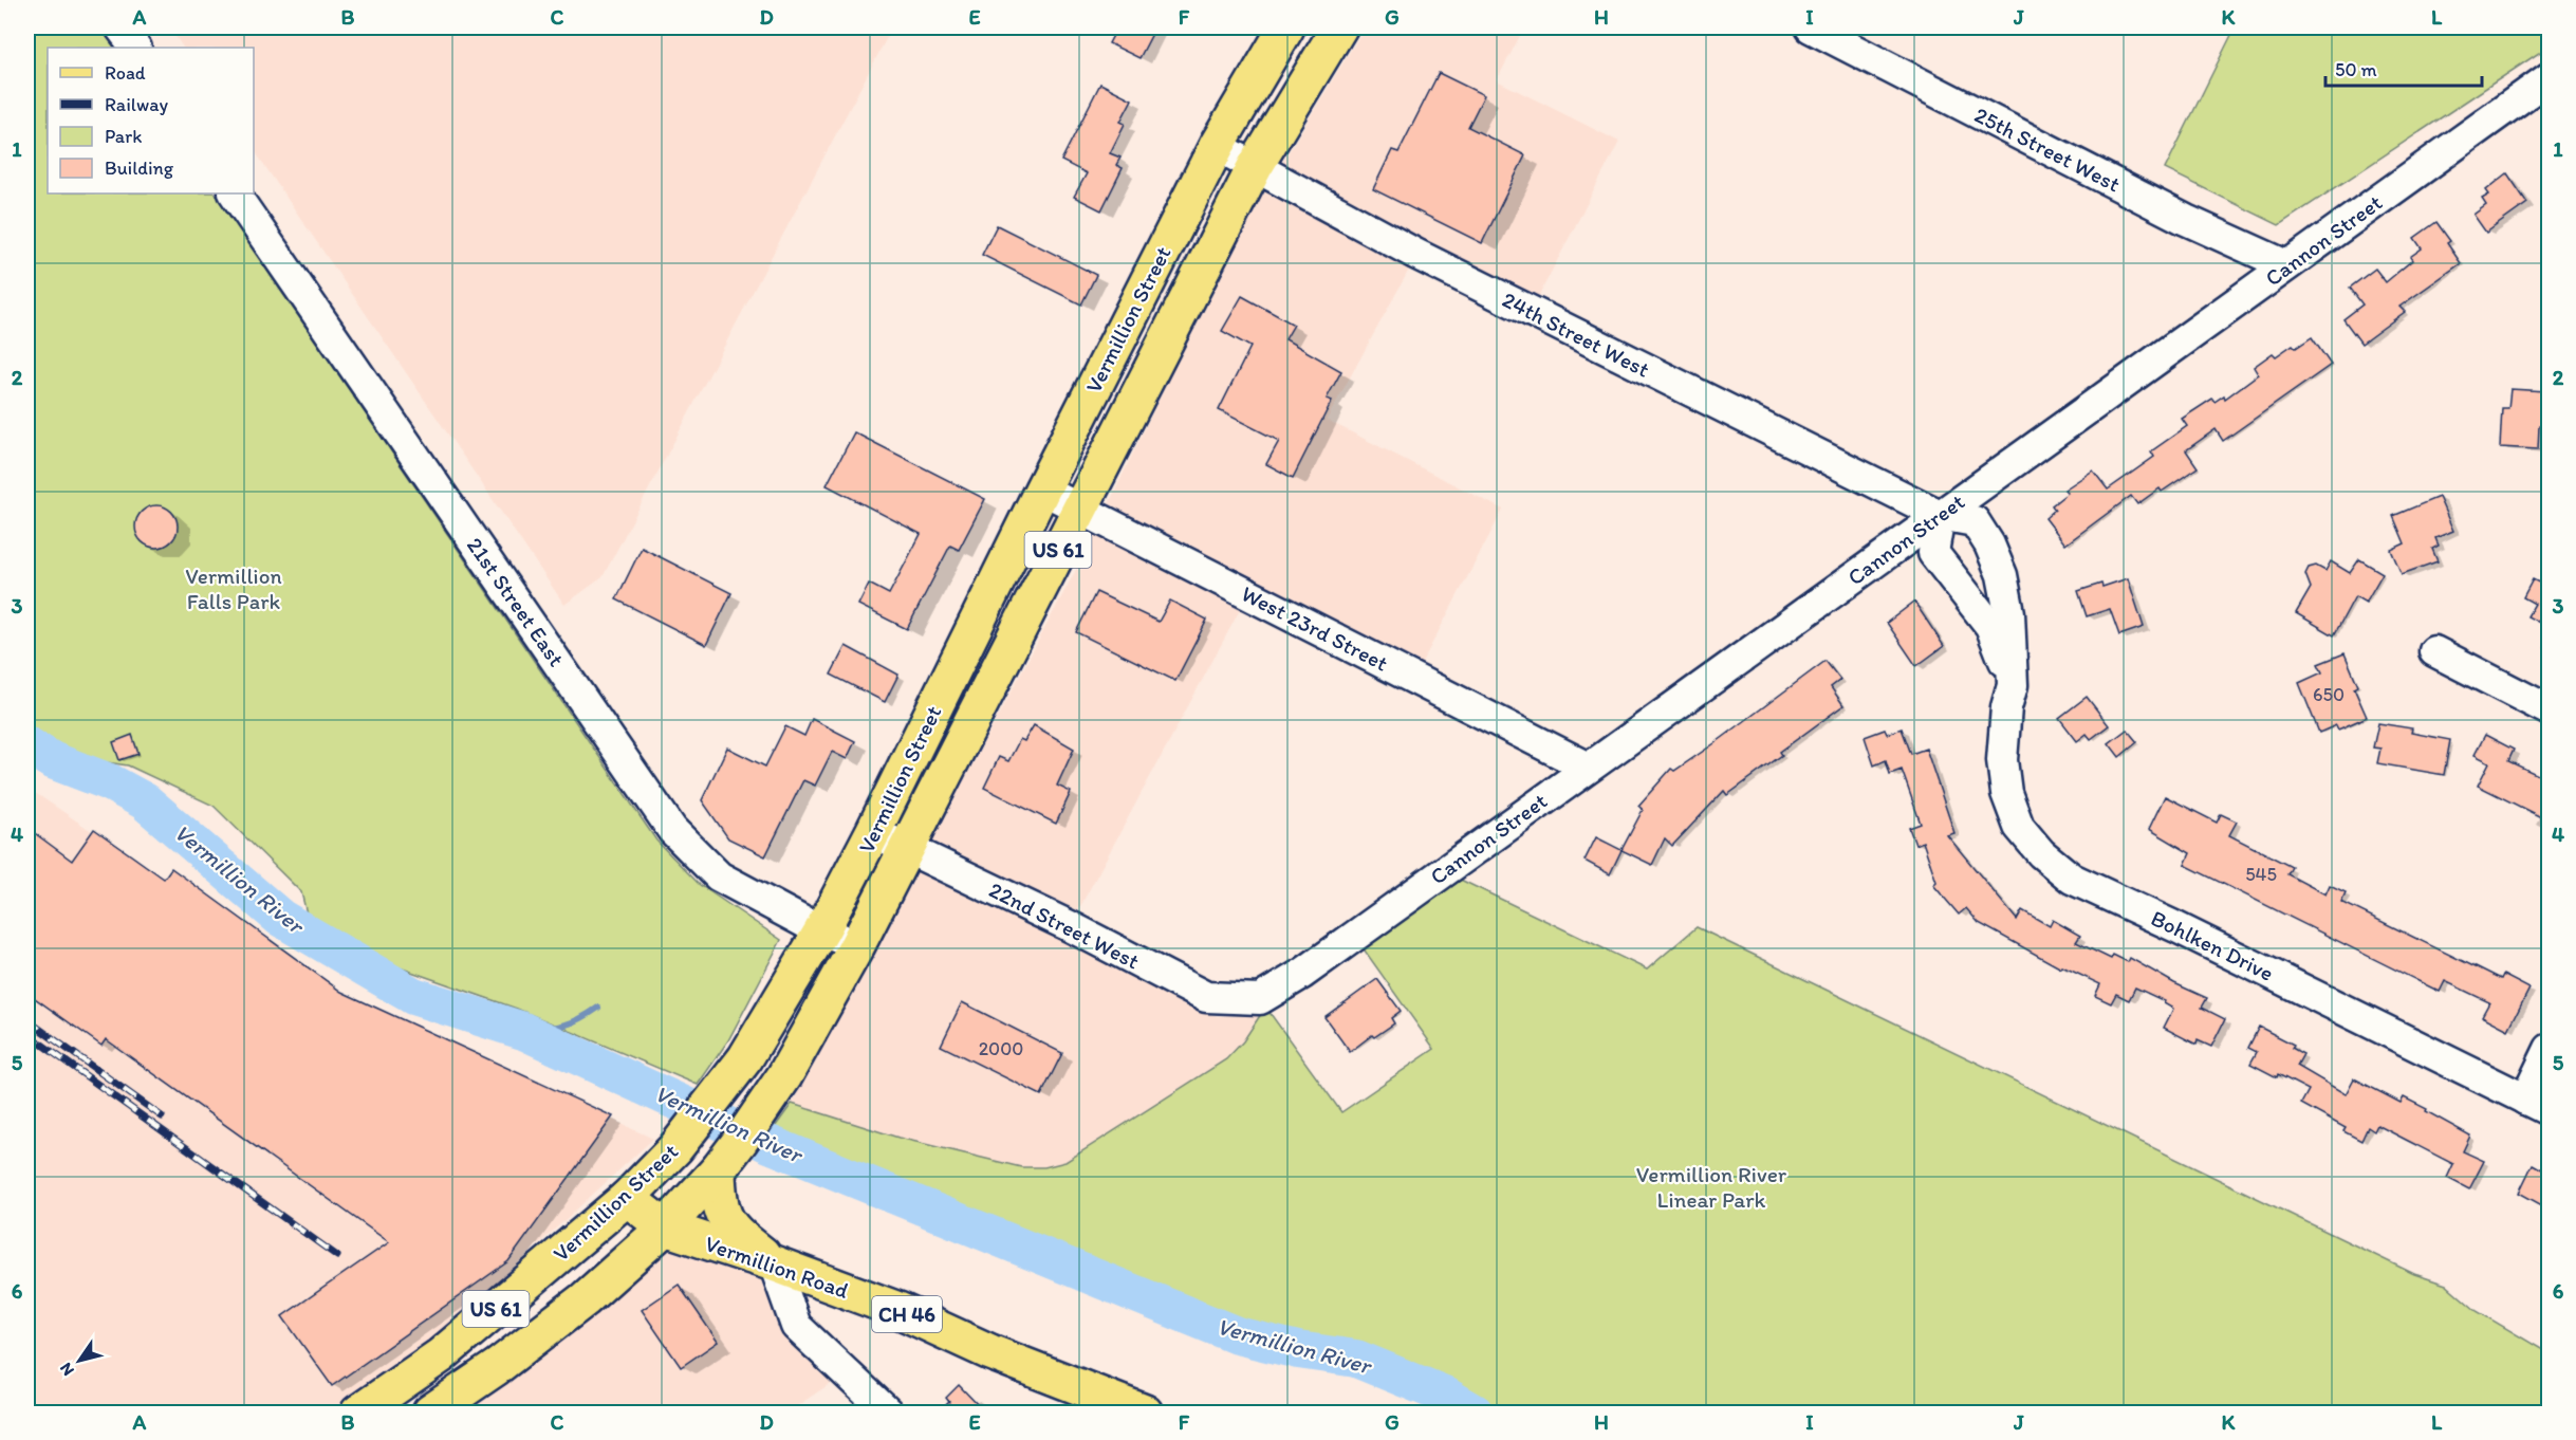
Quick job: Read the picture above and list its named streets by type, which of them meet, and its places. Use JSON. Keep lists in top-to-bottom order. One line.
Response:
{"streets":{"main road":["Vermillion Street","US 61","Vermillion Road","CH 46"],"street":["25th Street West","Cannon Street","24th Street West","21st Street East","West 23rd Street","22nd Street West","Bohlken Drive"]},"crossings":[["25th Street West","Cannon Street"],["Cannon Street","24th Street West"],["Cannon Street","West 23rd Street"],["Cannon Street","22nd Street West"],["Cannon Street","Bohlken Drive"],["Vermillion Street","24th Street West"],["Vermillion Street","21st Street East"],["Vermillion Street","West 23rd Street"],["Vermillion Street","22nd Street West"],["Vermillion Street","Vermillion Road"],["24th Street West","Bohlken Drive"]],"water":["Vermillion River"],"parks":["Vermillion Falls Park","Vermillion River Linear Park"],"house_numbers":["650","545","2000"],"legend":["Road","Railway","Park","Building"],"scale_bar":"50 m","north":"bottom left","grid":{"columns":["A","B","C","D","E","F","G","H","I","J","K","L"],"rows":["1","2","3","4","5","6"]}}
